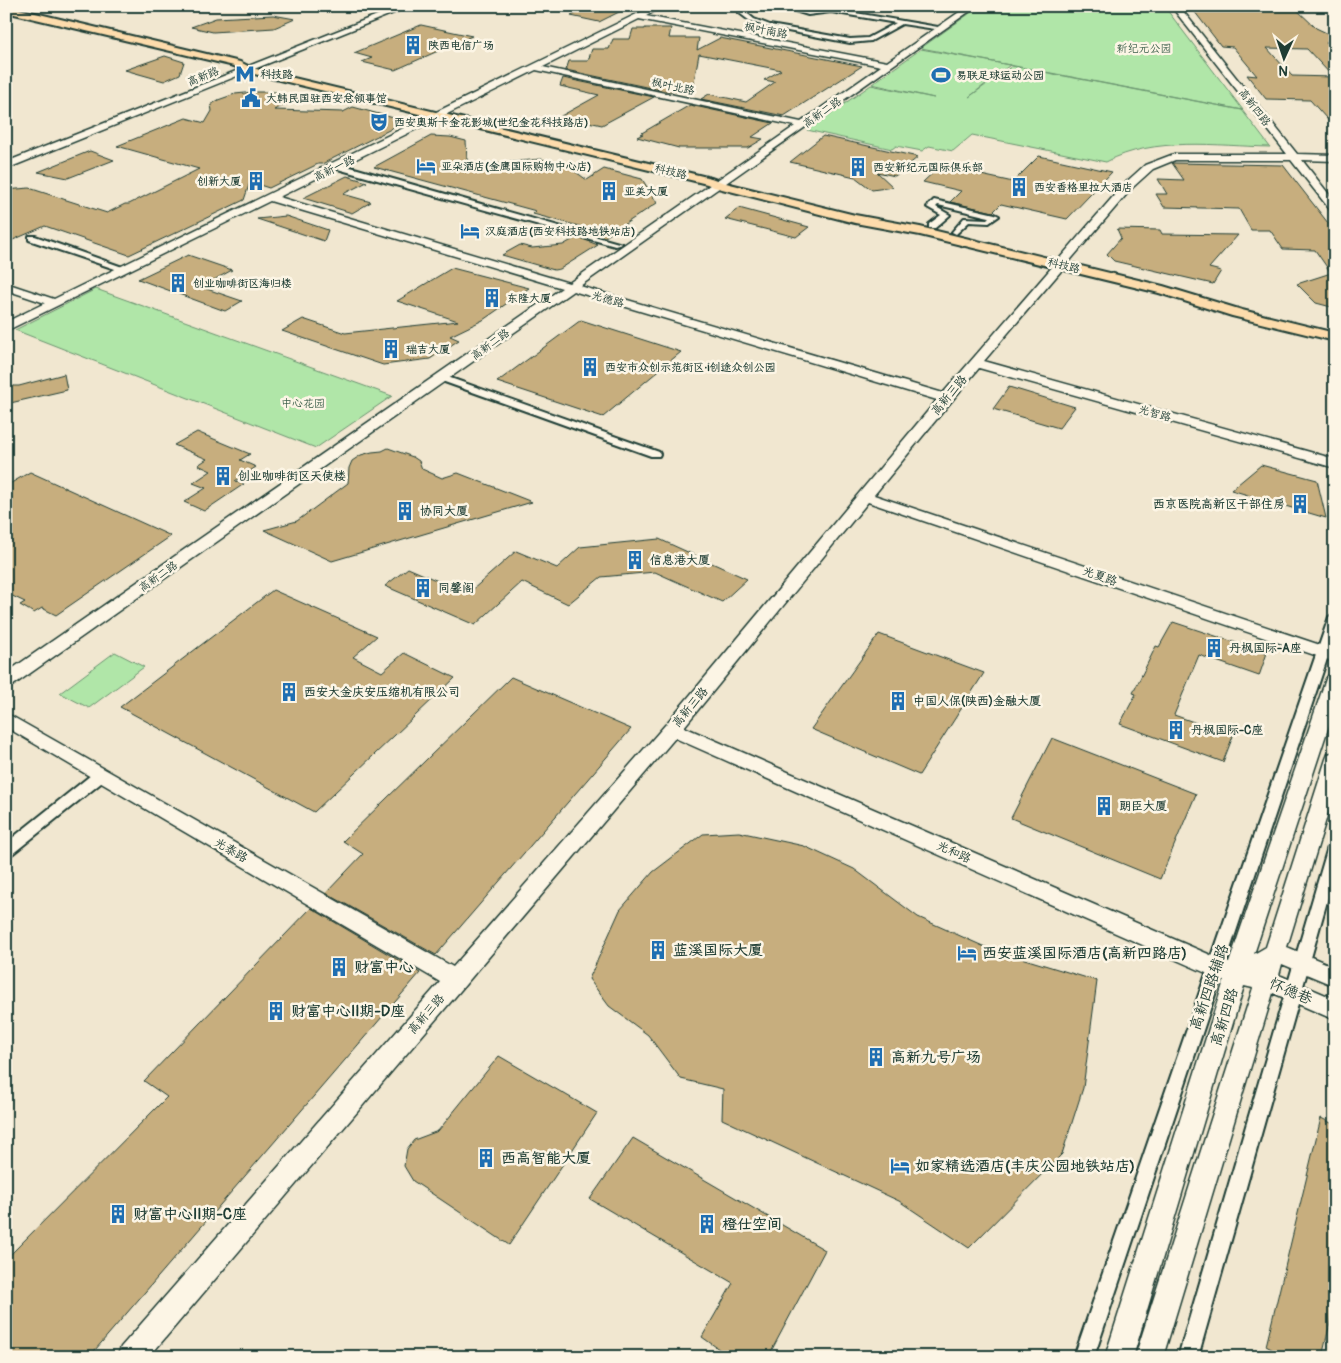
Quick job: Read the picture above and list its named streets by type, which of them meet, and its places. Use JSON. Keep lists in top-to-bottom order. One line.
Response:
{"streets":{"main road":["科技路"],"street":["枫叶南路","高新路","枫叶北路","高新四路","高新二路","高新一路","光德路","高新三路","光智路","光夏路","光泰路","光和路","高新四路辅路","怀德巷"]},"crossings":[["枫叶南路","高新二路"],["枫叶南路","高新一路"],["高新路","科技路"],["枫叶北路","高新二路"],["枫叶北路","高新一路"],["高新四路","高新三路"],["高新四路","光和路"],["高新四路","怀德巷"],["高新二路","科技路"],["高新二路","光德路"],["高新一路","科技路"],["高新一路","光德路"],["科技路","高新三路"],["光德路","高新三路"],["高新三路","光智路"],["高新三路","光夏路"],["高新三路","光泰路"],["高新三路","光和路"],["光夏路","高新四路辅路"],["光和路","高新四路辅路"],["光和路","怀德巷"]],"parks":["新纪元公园","中心花园"],"places":{"building":["陕西电信广场","西安新纪元国际俱乐部","创新大厦","西安香格里拉大酒店","亚美大厦","创业咖啡街区海归楼","东隆大厦","瑞吉大厦","西安市众创示范街区·i创途众创公园","创业咖啡街区天使楼","西京医院高新区干部住房","协同大厦","信息港大厦","同馨阁","丹枫国际-A座","西安大金庆安压缩机有限公司","中国人保(陕西)金融大厦","丹枫国际-C座","朗臣大厦","蓝溪国际大厦","财富中心","财富中心II期-D座","高新九号广场","西高智能大厦","财富中心II期-C座","橙仕空间"],"metro station":["科技路"],"sports":["易联足球运动公园"],"public building":["大韩民国驻西安总领事馆"],"theatre":["西安奥斯卡金花影城(世纪金花科技路店)"],"hotel":["亚朵酒店(金鹰国际购物中心店)","汉庭酒店(西安科技路地铁站店)","西安蓝溪国际酒店(高新四路店)","如家精选酒店(丰庆公园地铁站店)"]},"north":"bottom"}
